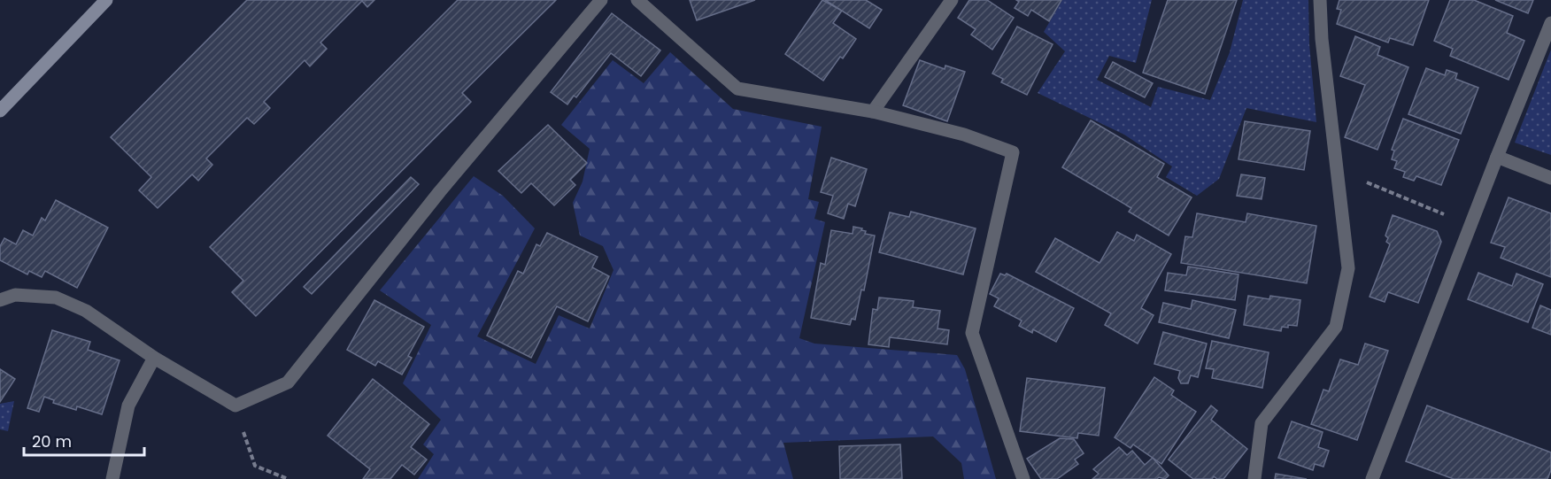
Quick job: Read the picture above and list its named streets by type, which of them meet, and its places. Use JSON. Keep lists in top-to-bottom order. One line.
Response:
{"scale_bar":"20 m"}
